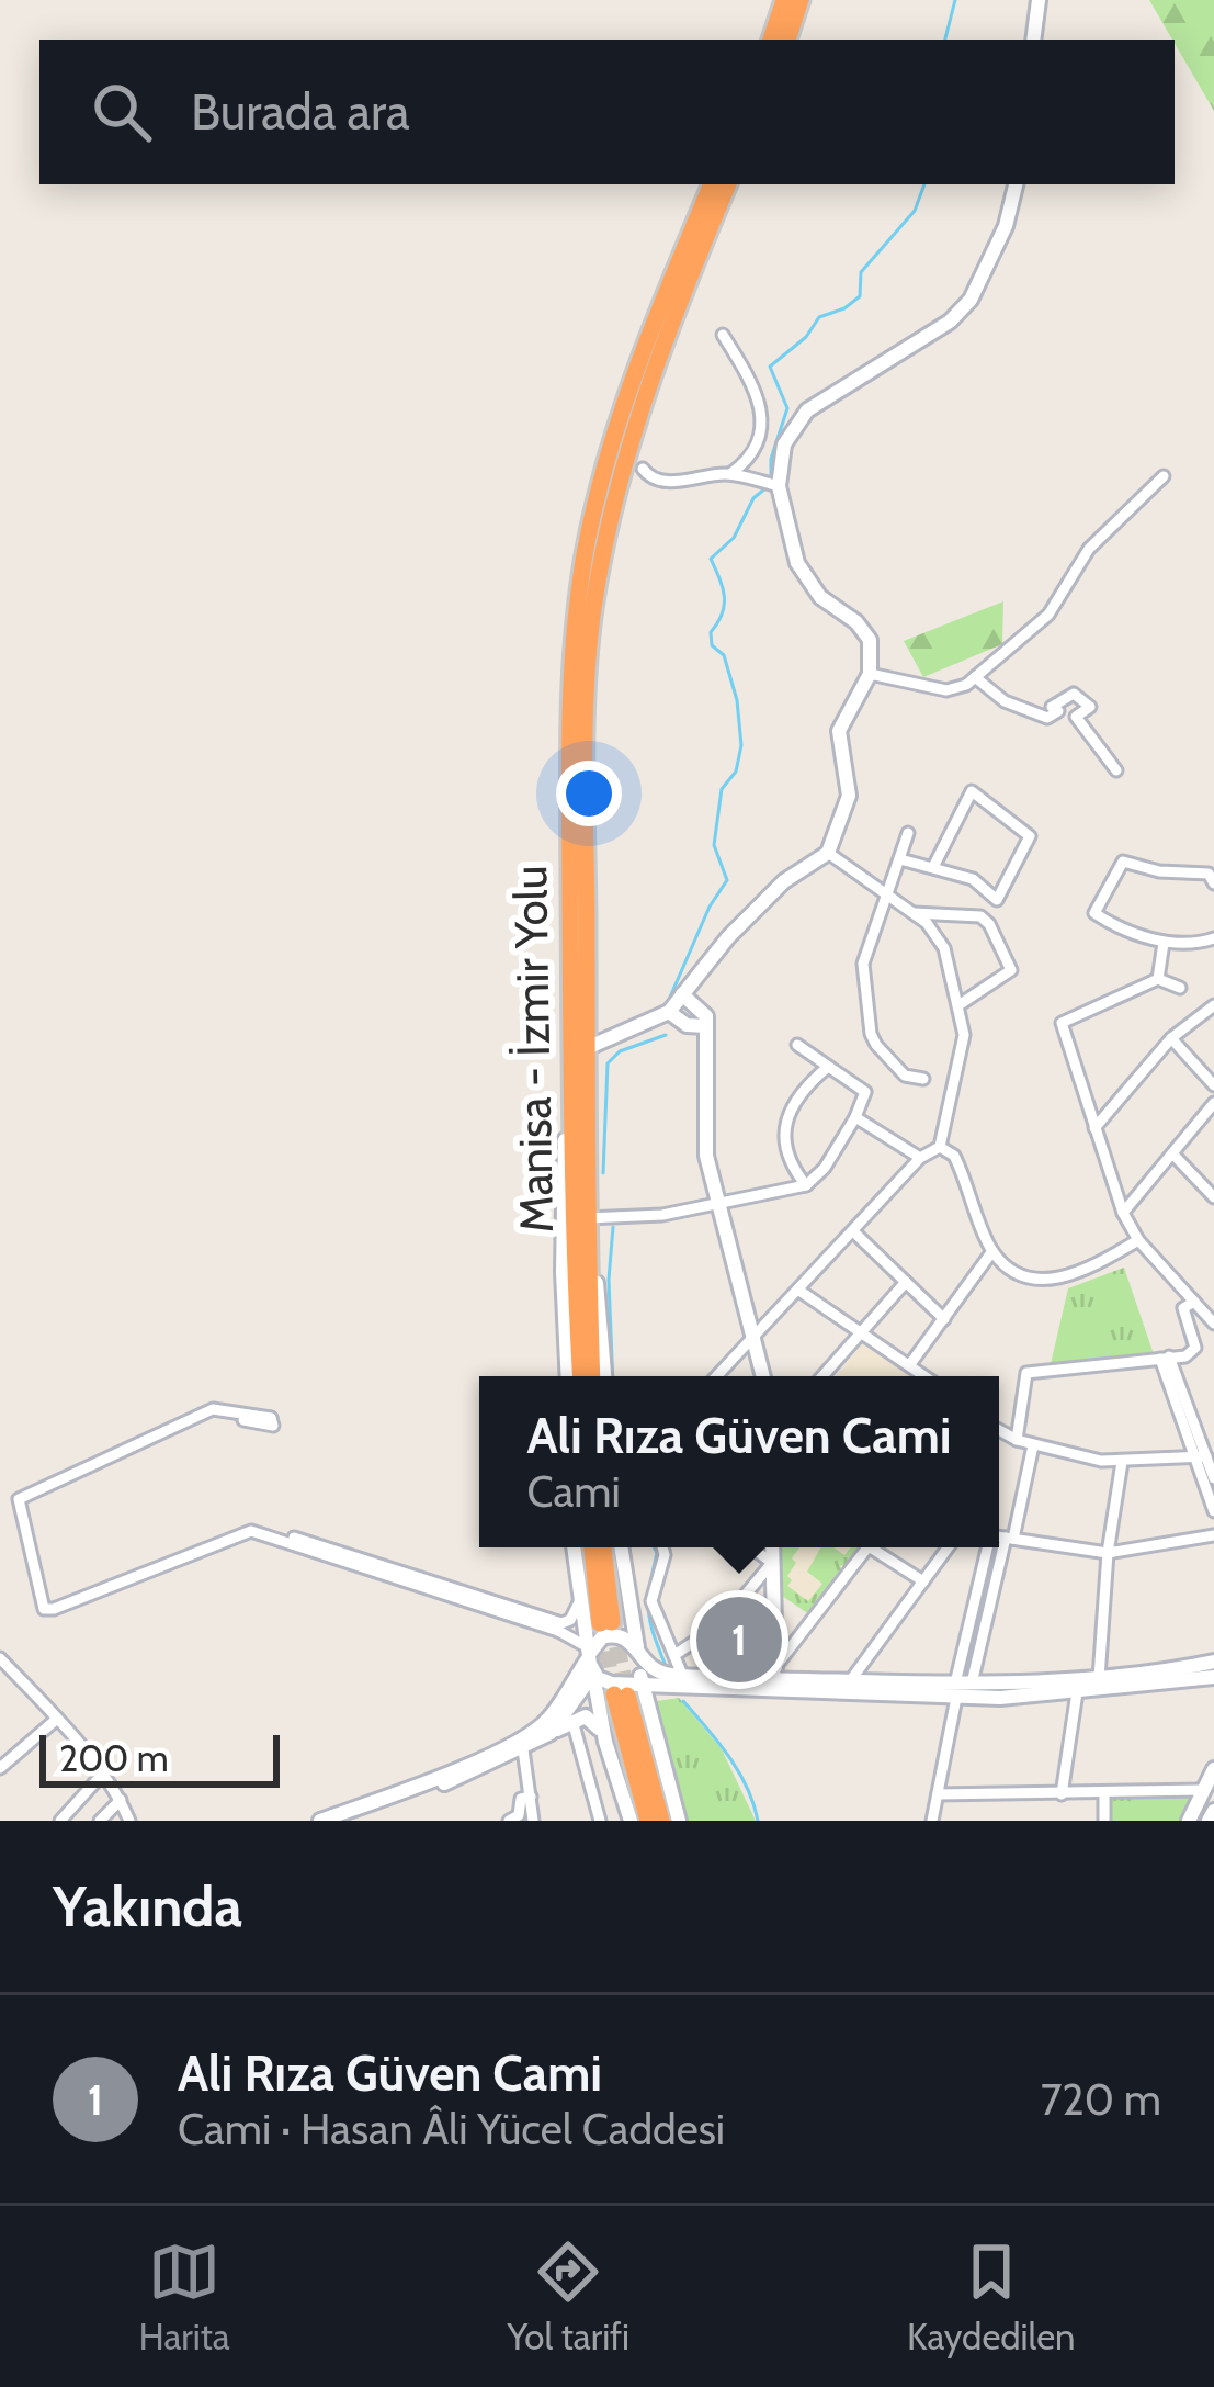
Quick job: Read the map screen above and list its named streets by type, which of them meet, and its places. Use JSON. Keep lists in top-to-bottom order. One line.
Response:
{"streets":{"highway":["Manisa - İzmir Yolu"]},"scale_bar":"200 m","page":{"search":"Burada ara","popup":["Ali Rıza Güven Cami","Cami"],"pins":"1","scale":"200 m","heading":"Yakında","list":[{"mark":"1","name":"Ali Rıza Güven Cami","note":"Cami · Hasan Âli Yücel Caddesi","value":"720 m"}],"nav":["Harita","Yol tarifi","Kaydedilen"]}}
